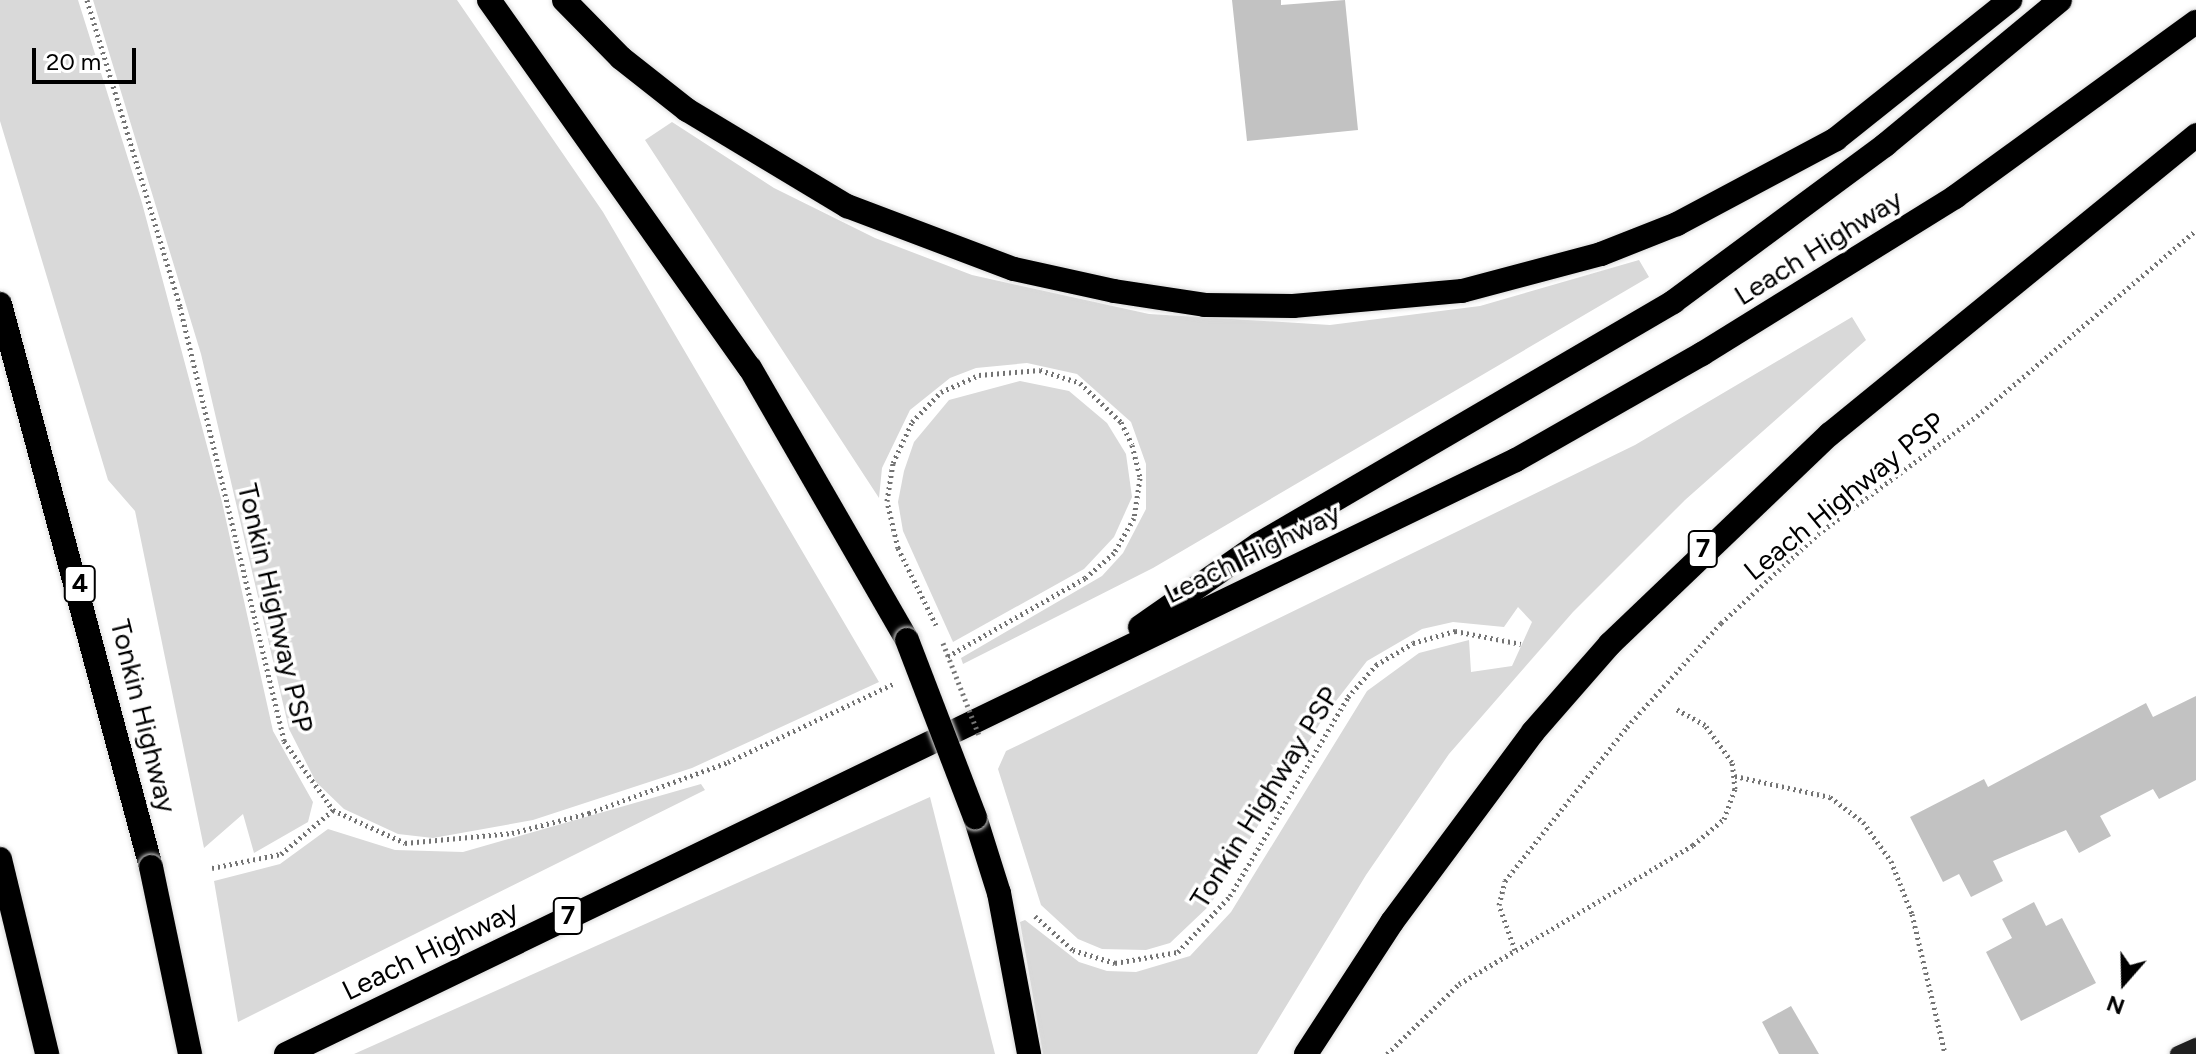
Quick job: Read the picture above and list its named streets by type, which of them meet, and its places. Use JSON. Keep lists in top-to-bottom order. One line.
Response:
{"streets":{"highway":["Leach Highway","7","4","Tonkin Highway"],"path":["Leach Highway PSP","Tonkin Highway PSP"]},"scale_bar":"20 m","north":"bottom"}
